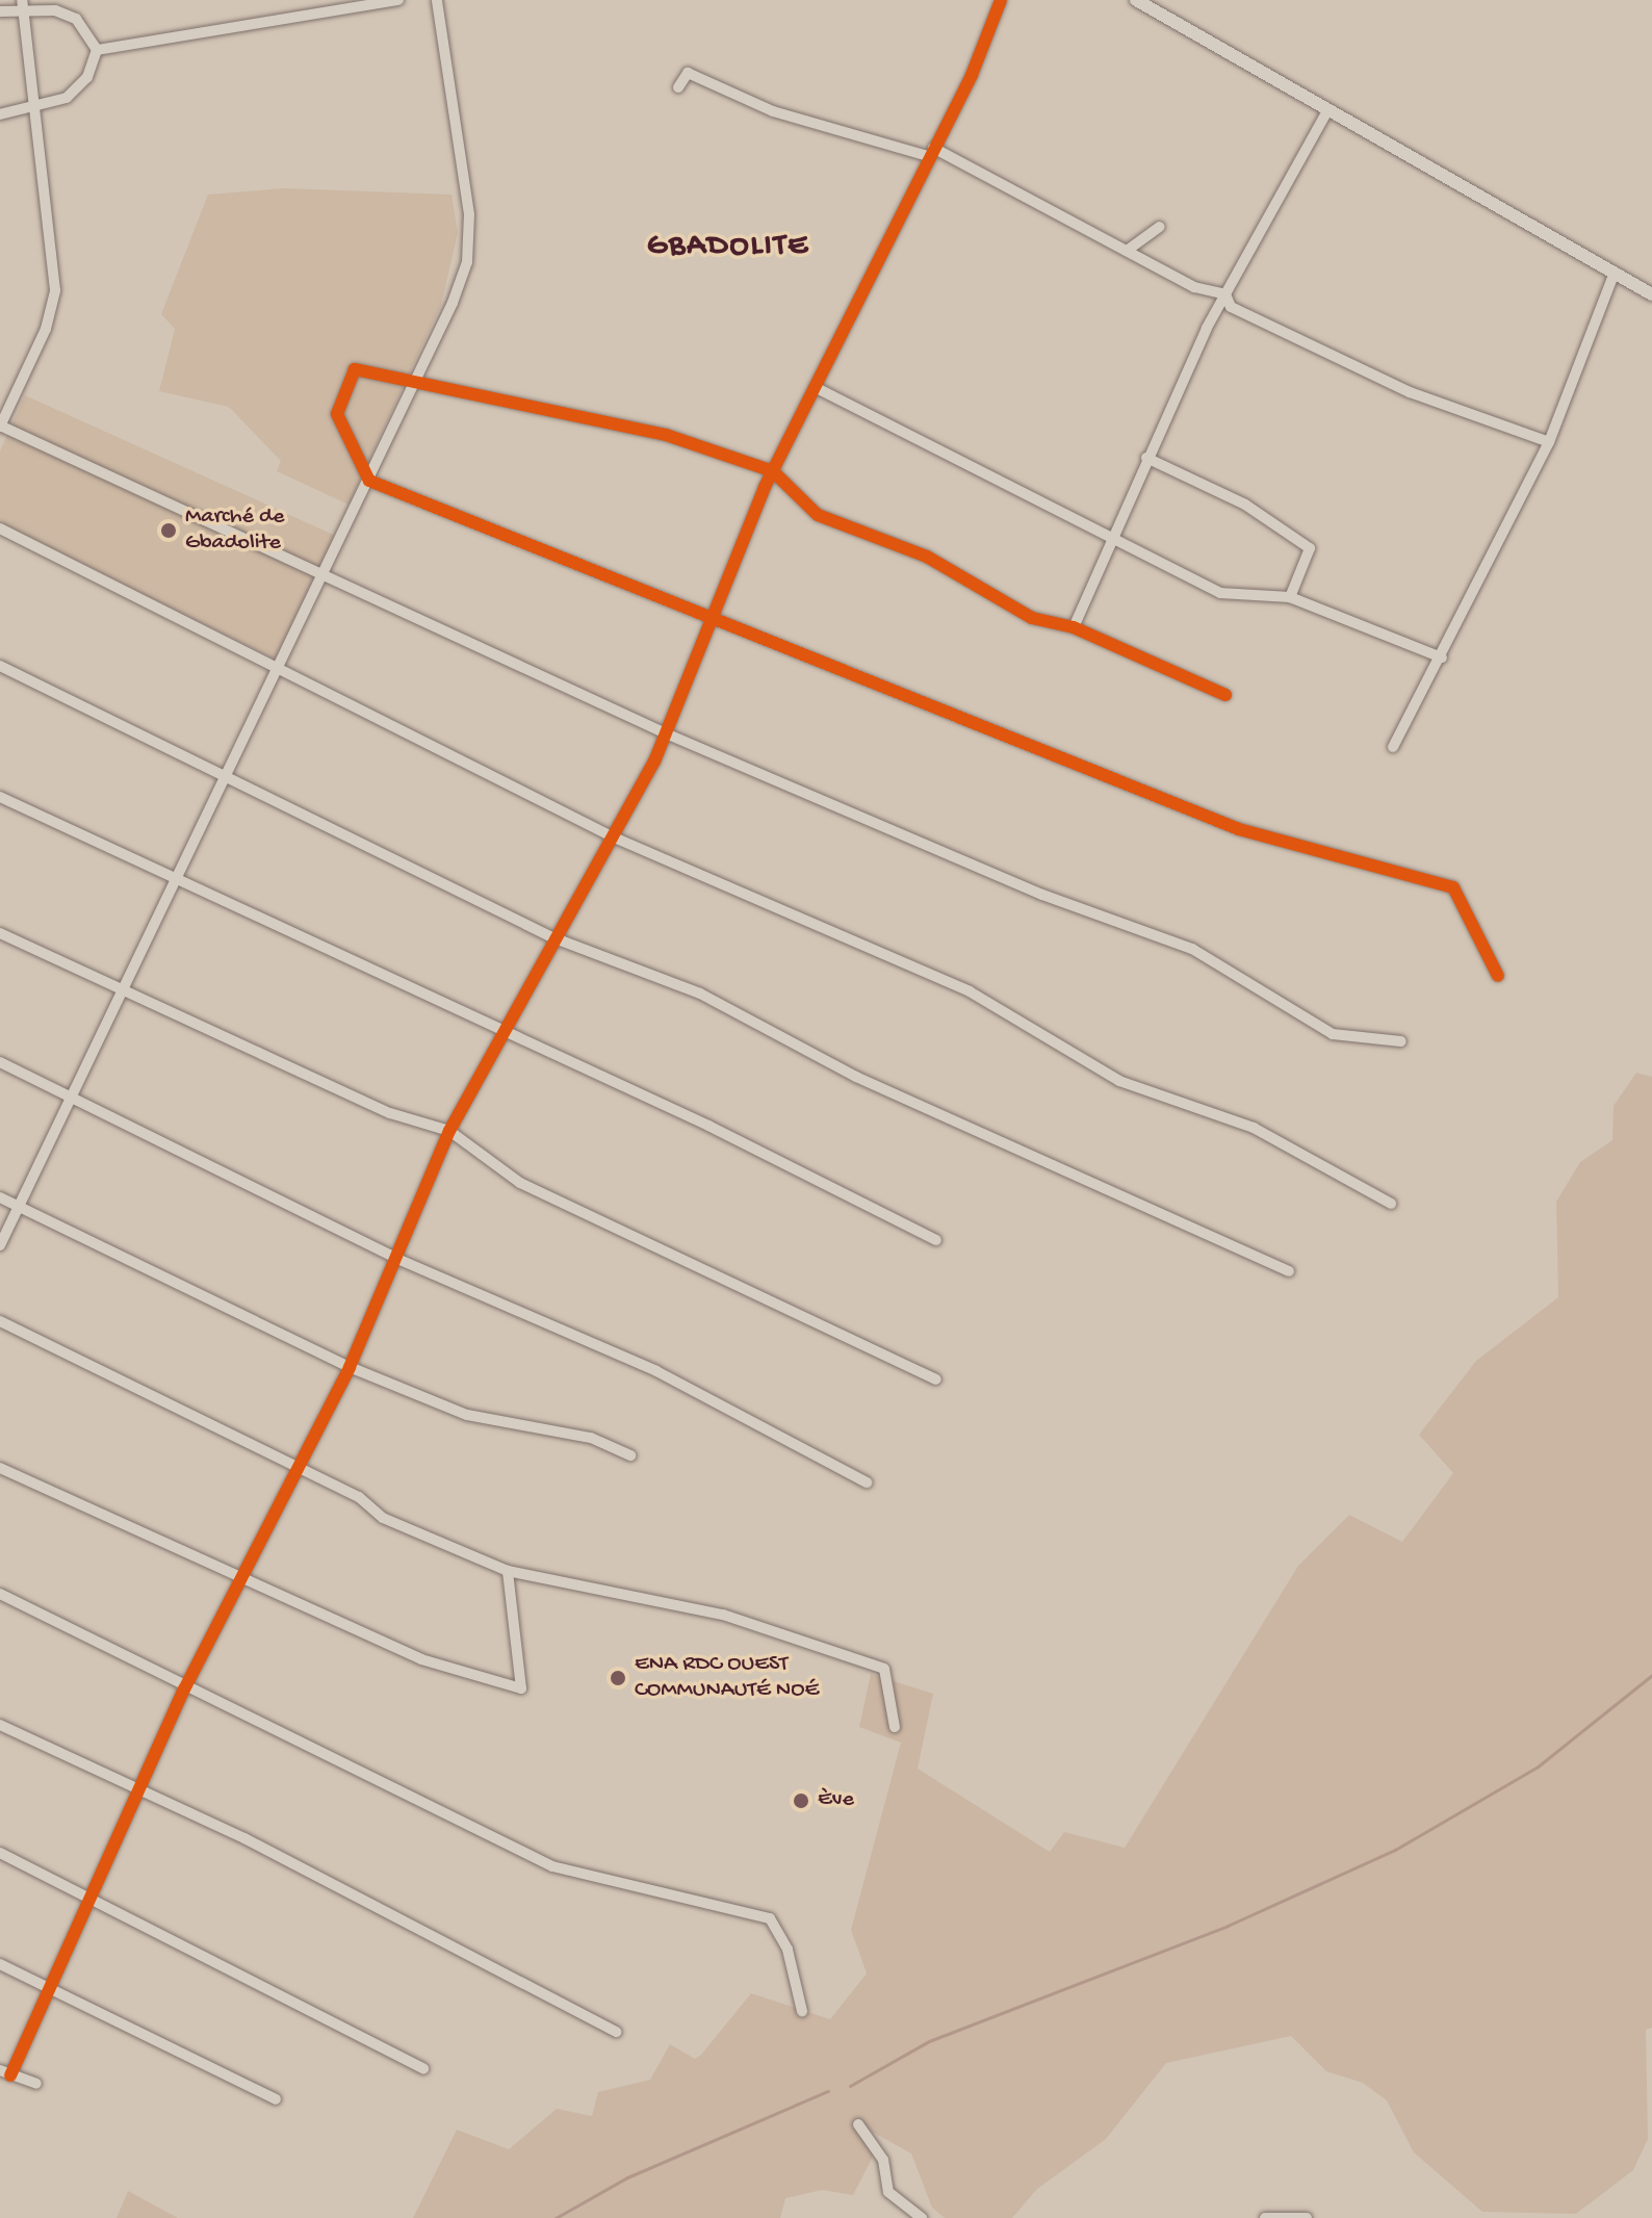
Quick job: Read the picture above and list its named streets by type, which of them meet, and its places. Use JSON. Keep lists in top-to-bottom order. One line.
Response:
{"districts":["GBADOLITE"],"places":["Marché de Gbadolite","ENA RDC OUEST COMMUNAUTÉ NOÉ","Ève"]}
